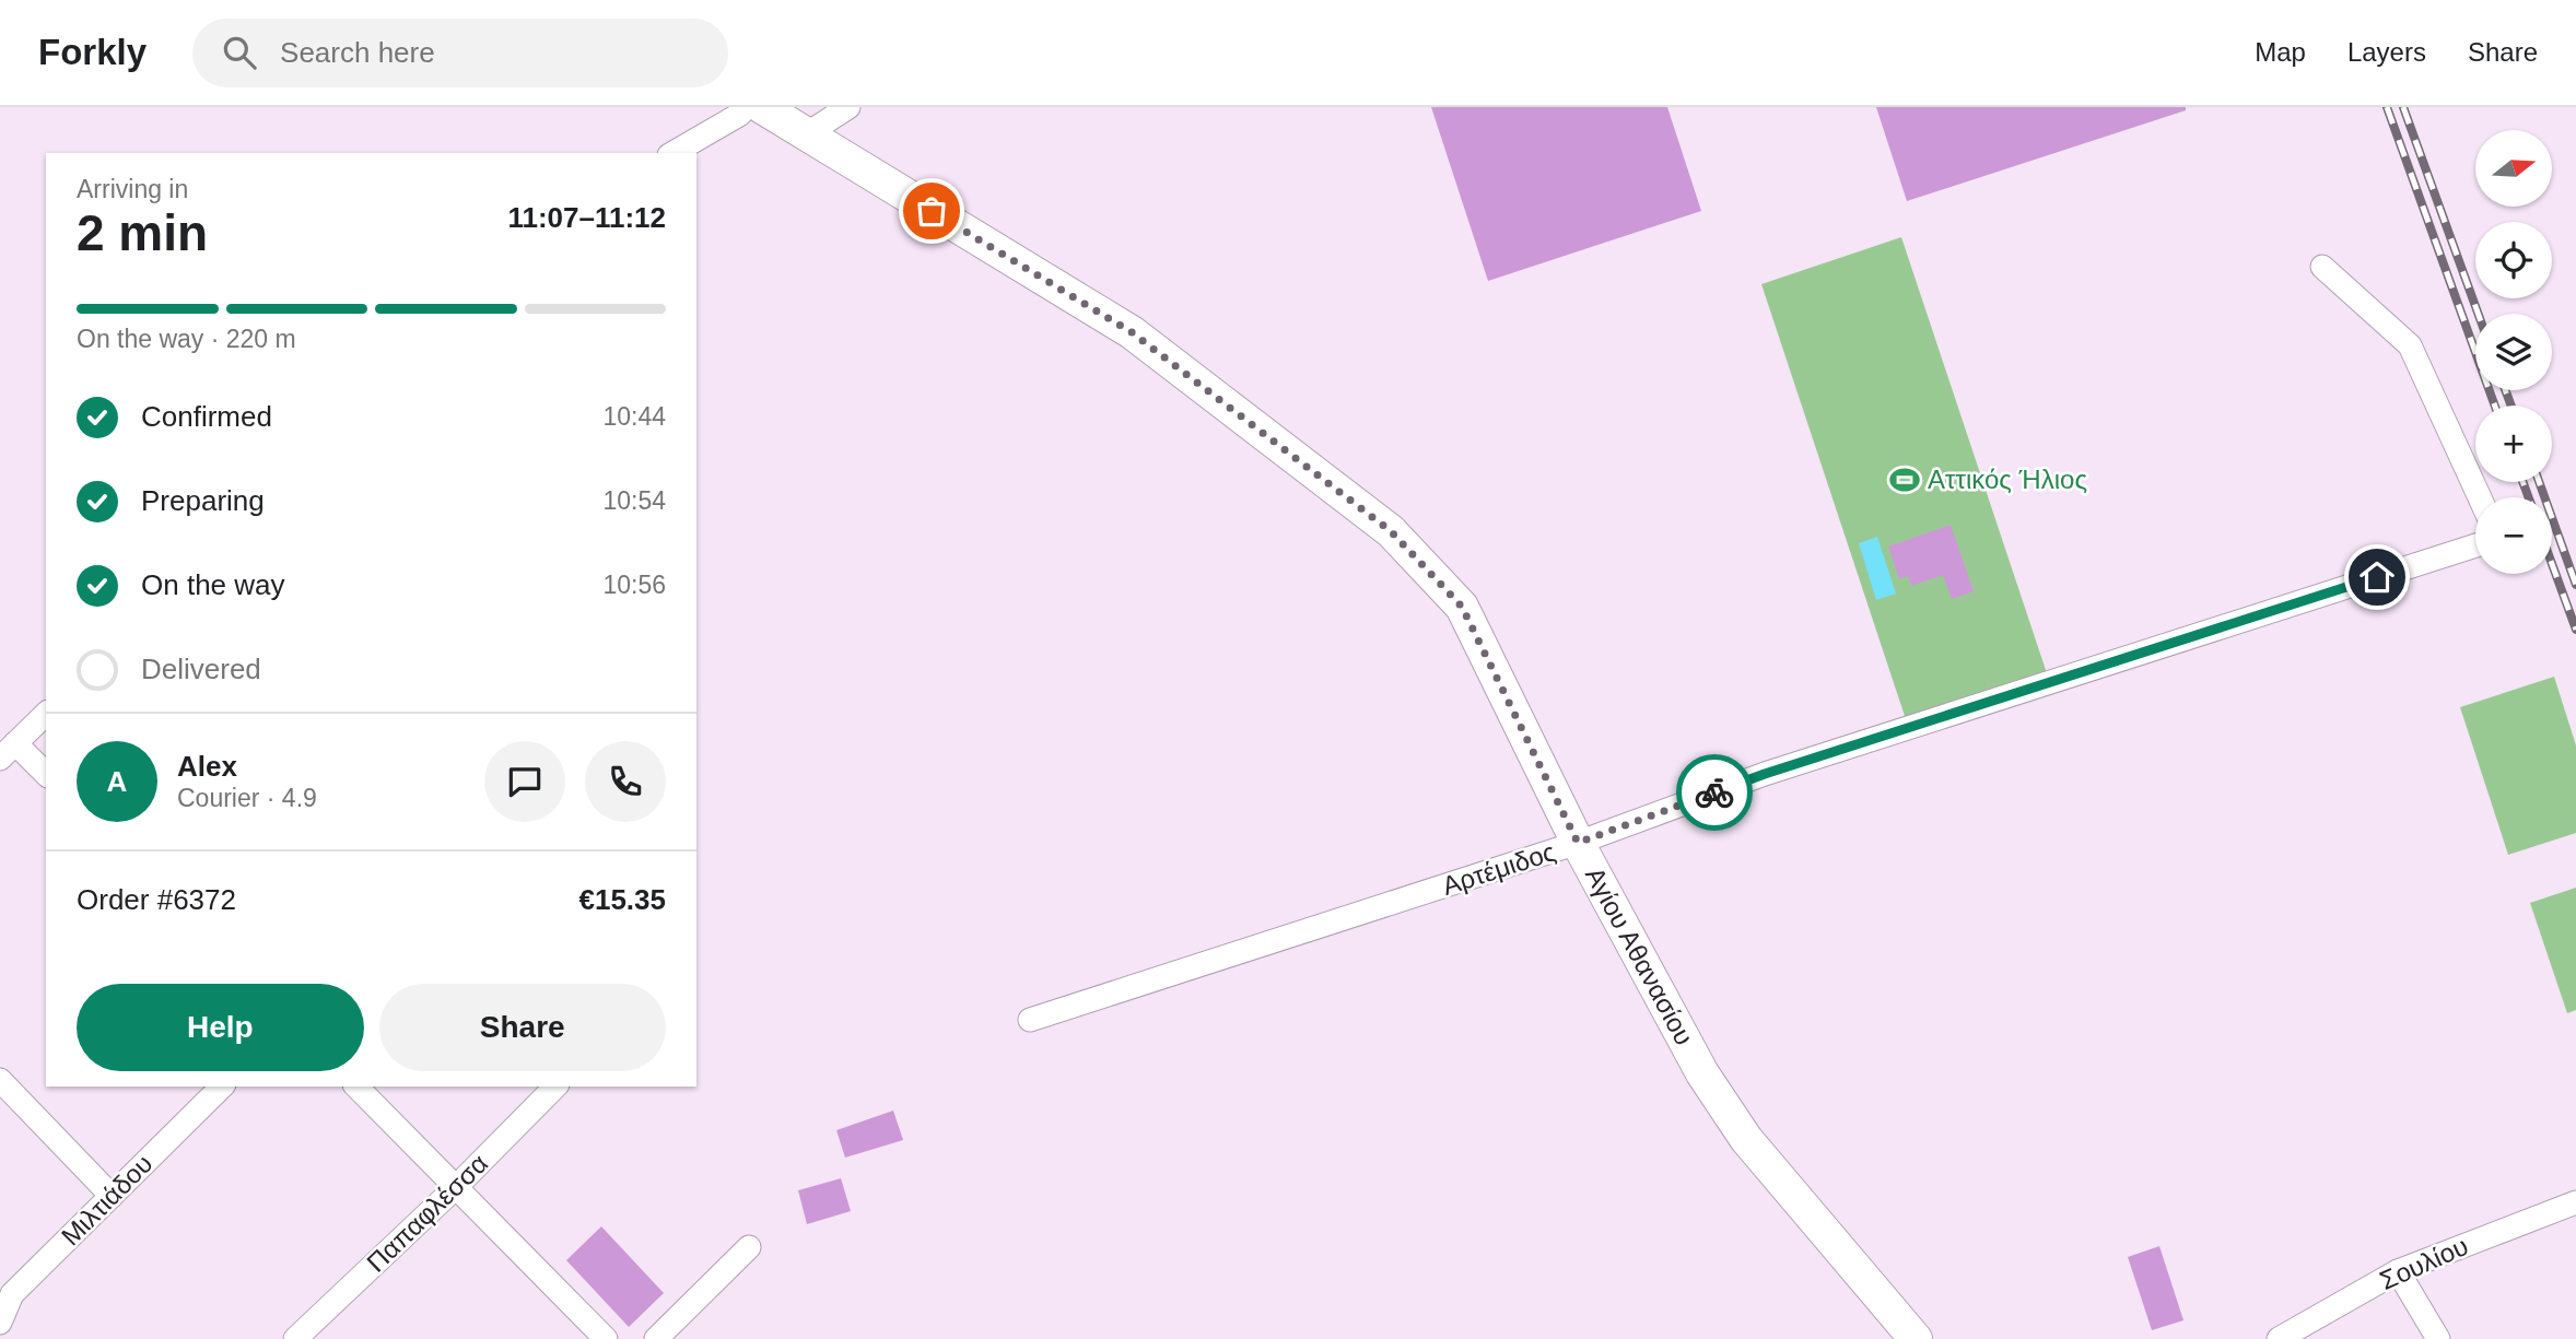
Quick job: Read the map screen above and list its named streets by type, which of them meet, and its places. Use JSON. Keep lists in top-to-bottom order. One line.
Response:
{"streets":{"street":["Αρτέμιδος","Αγίου Αθανασίου","Μιλτιάδου","Παπαφλέσσα","Σουλίου"]},"crossings":[["Αρτέμιδος","Αγίου Αθανασίου"]],"places":{"sports":["Αττικός Ήλιος"]},"north":"right","page":{"header":"Forkly","search":"Search here","nav":["Map","Layers","Share"],"map_buttons":["+","−"],"heading":["2 min","Arriving in","11:07–11:12"],"panel":["Alex","Courier · 4.9","Order #6372","€15.35"],"bar":"On the way · 220 m","list":[["Confirmed","10:44"],["Preparing","10:54"],["On the way","10:56"],"Delivered"],"round":"A","buttons":["Help","Share"]}}
